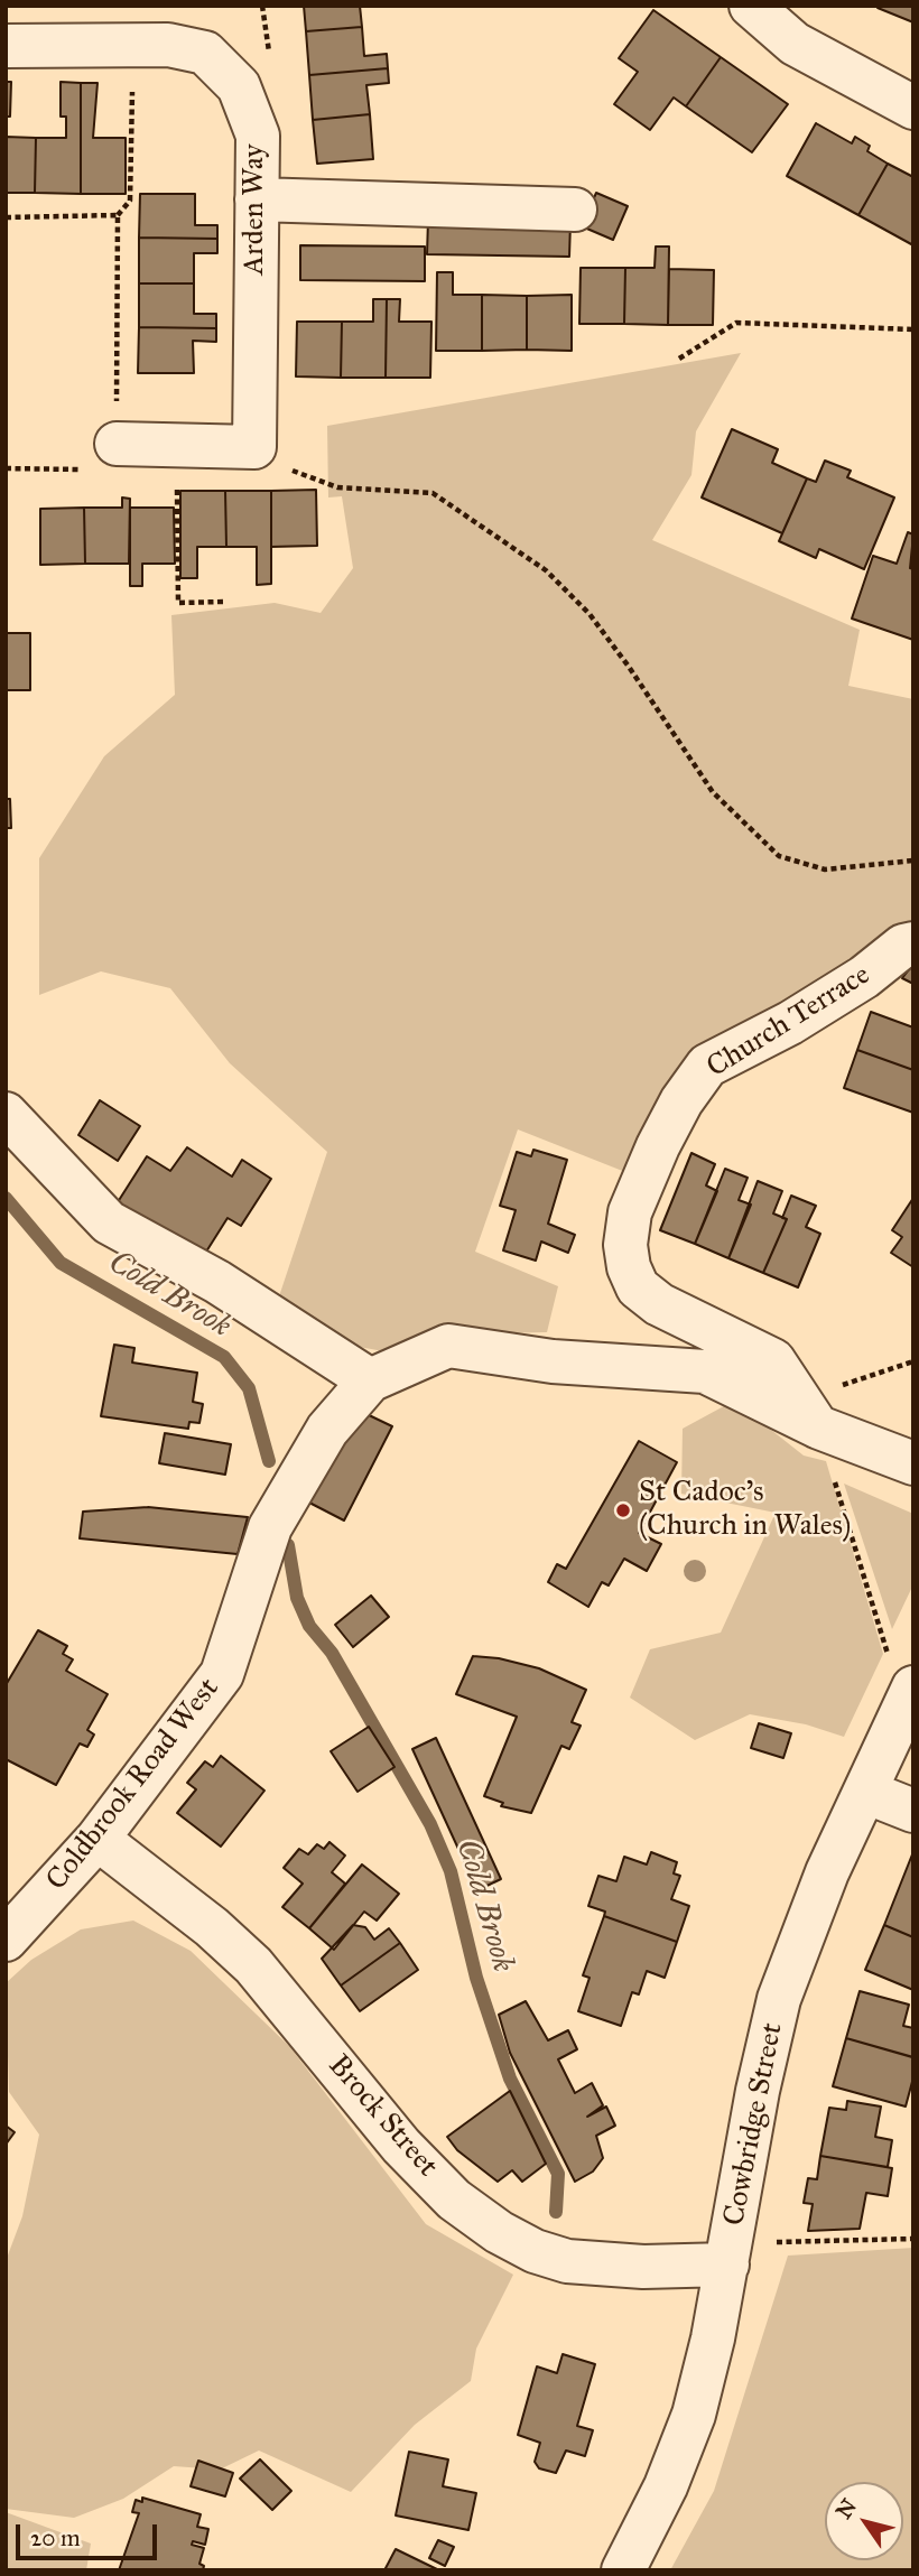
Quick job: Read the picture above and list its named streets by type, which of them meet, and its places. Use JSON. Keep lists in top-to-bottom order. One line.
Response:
{"streets":{"street":["Arden Way","Church Terrace","Coldbrook Road West","Brock Street","Cowbridge Street"]},"crossings":[["Church Terrace","Coldbrook Road West"],["Coldbrook Road West","Brock Street"],["Brock Street","Cowbridge Street"]],"water":["Cold Brook"],"places":["St Cadoc's (Church in Wales)"],"scale_bar":"20 m","north":"top left"}
